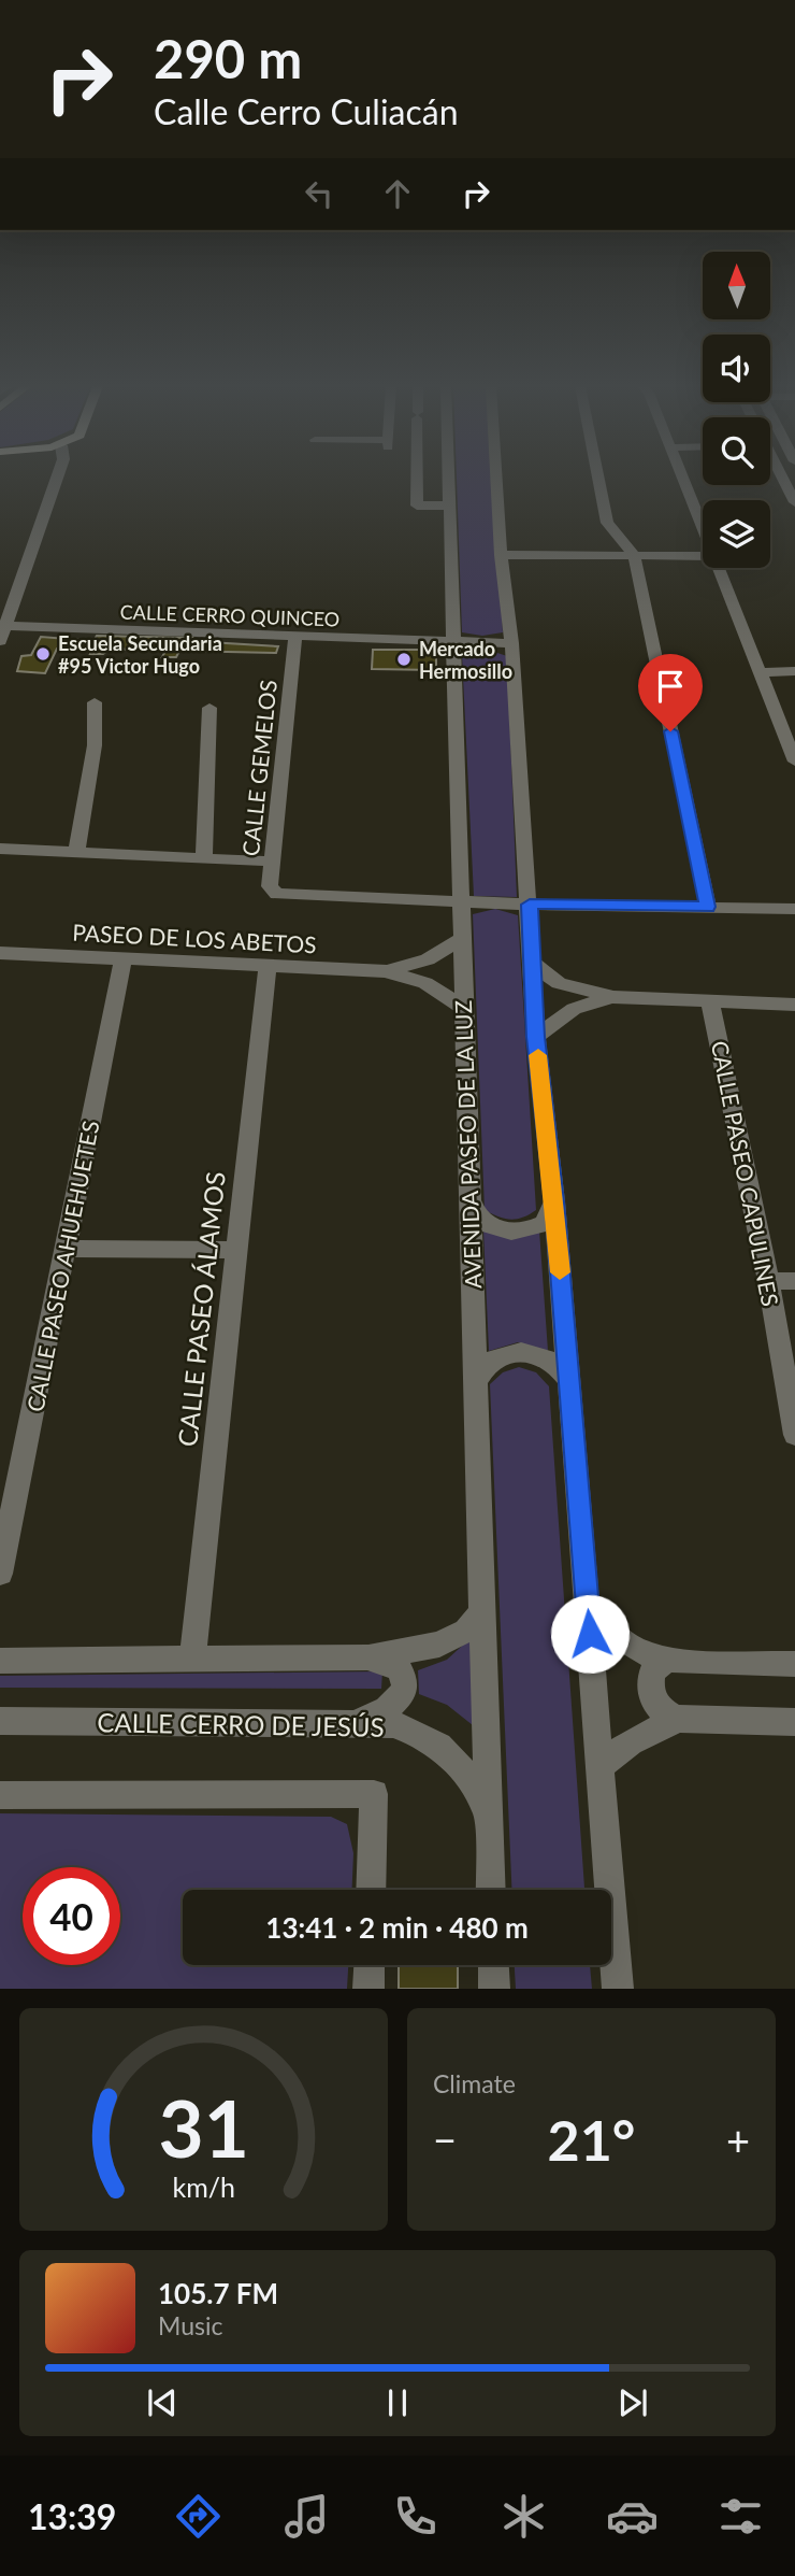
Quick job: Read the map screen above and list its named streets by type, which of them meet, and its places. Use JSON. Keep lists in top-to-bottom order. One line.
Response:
{"streets":{"street":["CALLE CERRO QUINCEO","CALLE GEMELOS","PASEO DE LOS ABETOS","AVENIDA PASEO DE LA LUZ","CALLE PASEO CAPULINES","CALLE PASEO AHUEHUETES","CALLE PASEO ÁLAMOS","CALLE CERRO DE JESÚS"]},"crossings":[["CALLE CERRO QUINCEO","CALLE GEMELOS"],["CALLE CERRO QUINCEO","AVENIDA PASEO DE LA LUZ"],["CALLE GEMELOS","AVENIDA PASEO DE LA LUZ"],["PASEO DE LOS ABETOS","AVENIDA PASEO DE LA LUZ"],["PASEO DE LOS ABETOS","CALLE PASEO AHUEHUETES"],["PASEO DE LOS ABETOS","CALLE PASEO ÁLAMOS"],["AVENIDA PASEO DE LA LUZ","CALLE CERRO DE JESÚS"]],"places":["Escuela Secundaria #95 Victor Hugo","Mercado Hermosillo"],"north":"top","page":{"turn":["290 m","Calle Cerro Culiacán"],"limit":"40","trip":"13:41 · 2 min · 480 m","tile":"Climate","heat":["−","21°","+"],"song":["105.7 FM","Music"],"tabs":"13:39","gauge":["31","km/h"]}}
